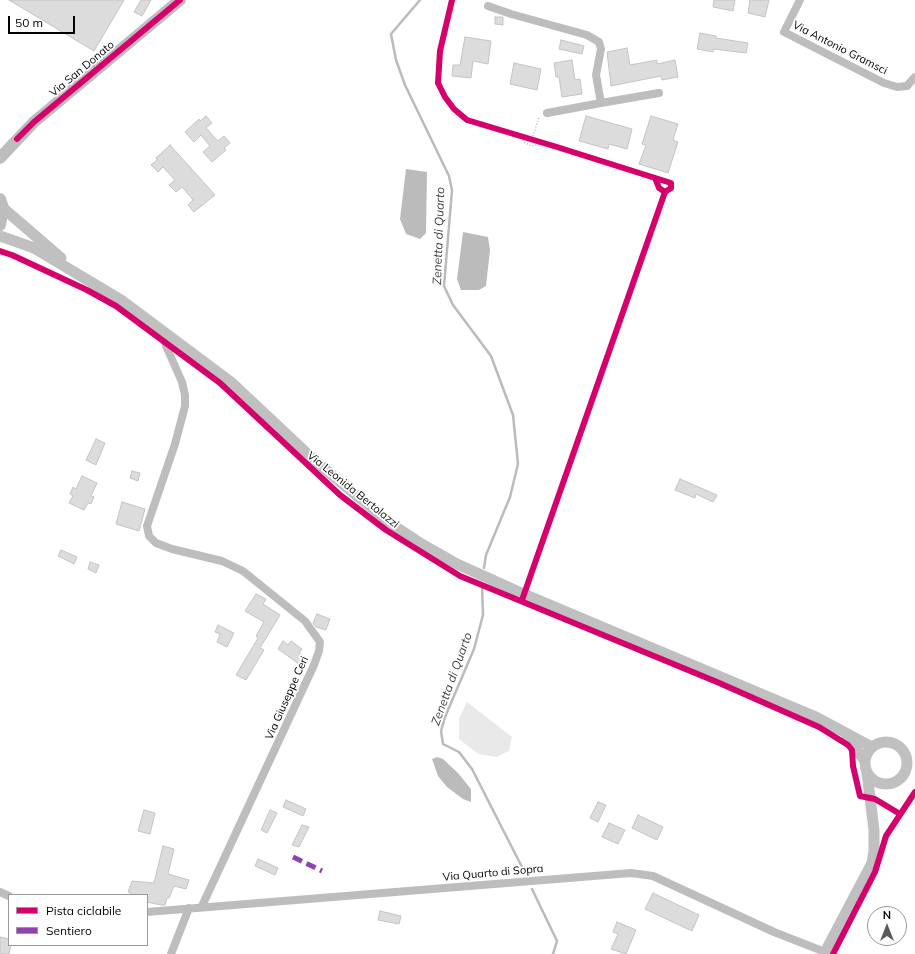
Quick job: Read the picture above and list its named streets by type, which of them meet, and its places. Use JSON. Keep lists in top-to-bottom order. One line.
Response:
{"streets":{"main road":["Via San Donato"],"street":["Via Antonio Gramsci","Via Leonida Bertolazzi","Via Giuseppe Ceri","Via Quarto di Sopra"]},"crossings":[["Via Leonida Bertolazzi","Via Giuseppe Ceri"],["Via Giuseppe Ceri","Via Quarto di Sopra"]],"water":["Zenetta di Quarto"],"legend":["Pista ciclabile","Sentiero"],"scale_bar":"50 m","north":"top"}
